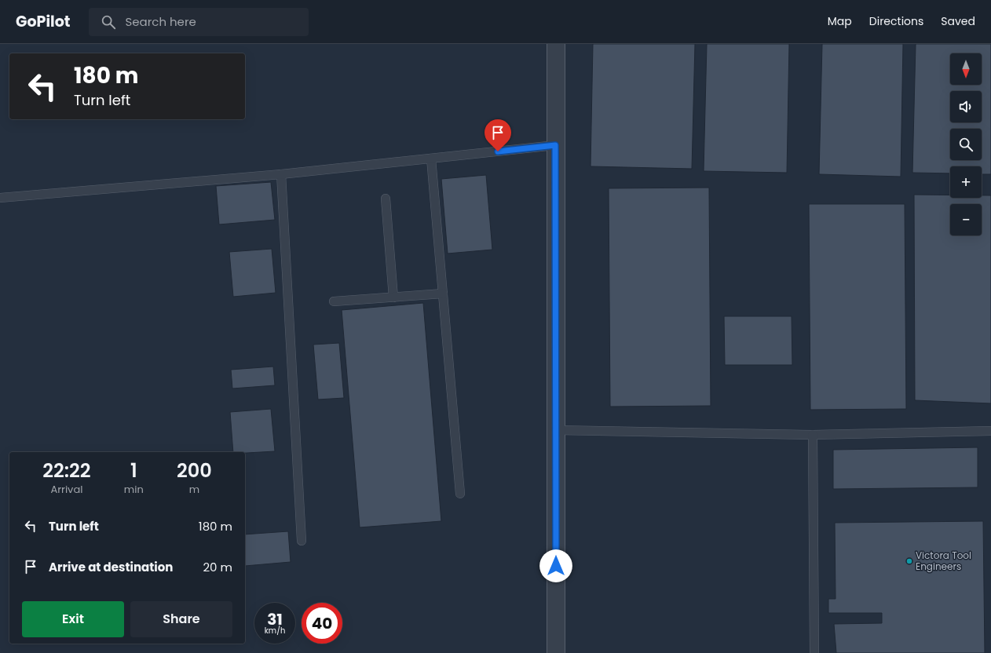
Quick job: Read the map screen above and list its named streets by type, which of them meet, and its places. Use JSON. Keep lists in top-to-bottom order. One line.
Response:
{"places":["Victora Tool Engineers"],"north":"bottom","page":{"header":"GoPilot","search":"Search here","nav":["Map","Directions","Saved"],"map_buttons":["+","−"],"turn":["180 m","Turn left"],"eta":["22:22","Arrival","1","min","200","m"],"list":[{"name":"Turn left","value":"180 m"},{"name":"Arrive at destination","value":"20 m"}],"buttons":["Exit","Share"],"speed":"31 km/h","limit":"40"}}
